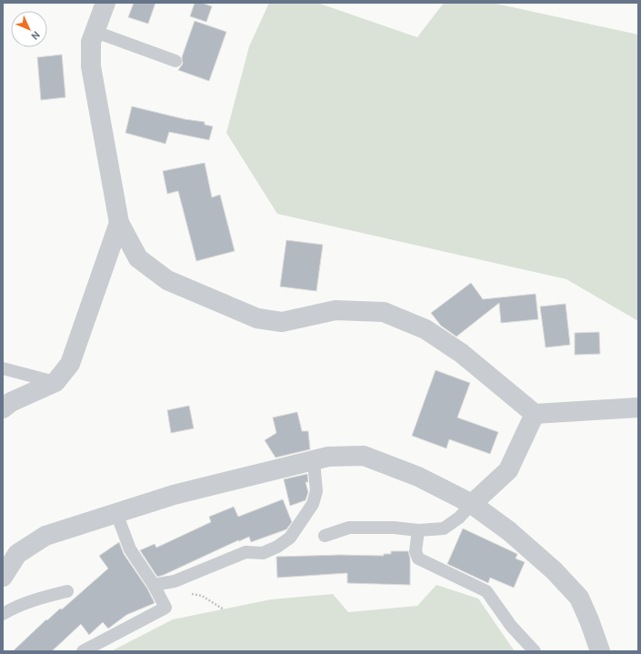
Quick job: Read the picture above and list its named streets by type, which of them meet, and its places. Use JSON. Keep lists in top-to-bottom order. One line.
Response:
{"north":"bottom right"}
